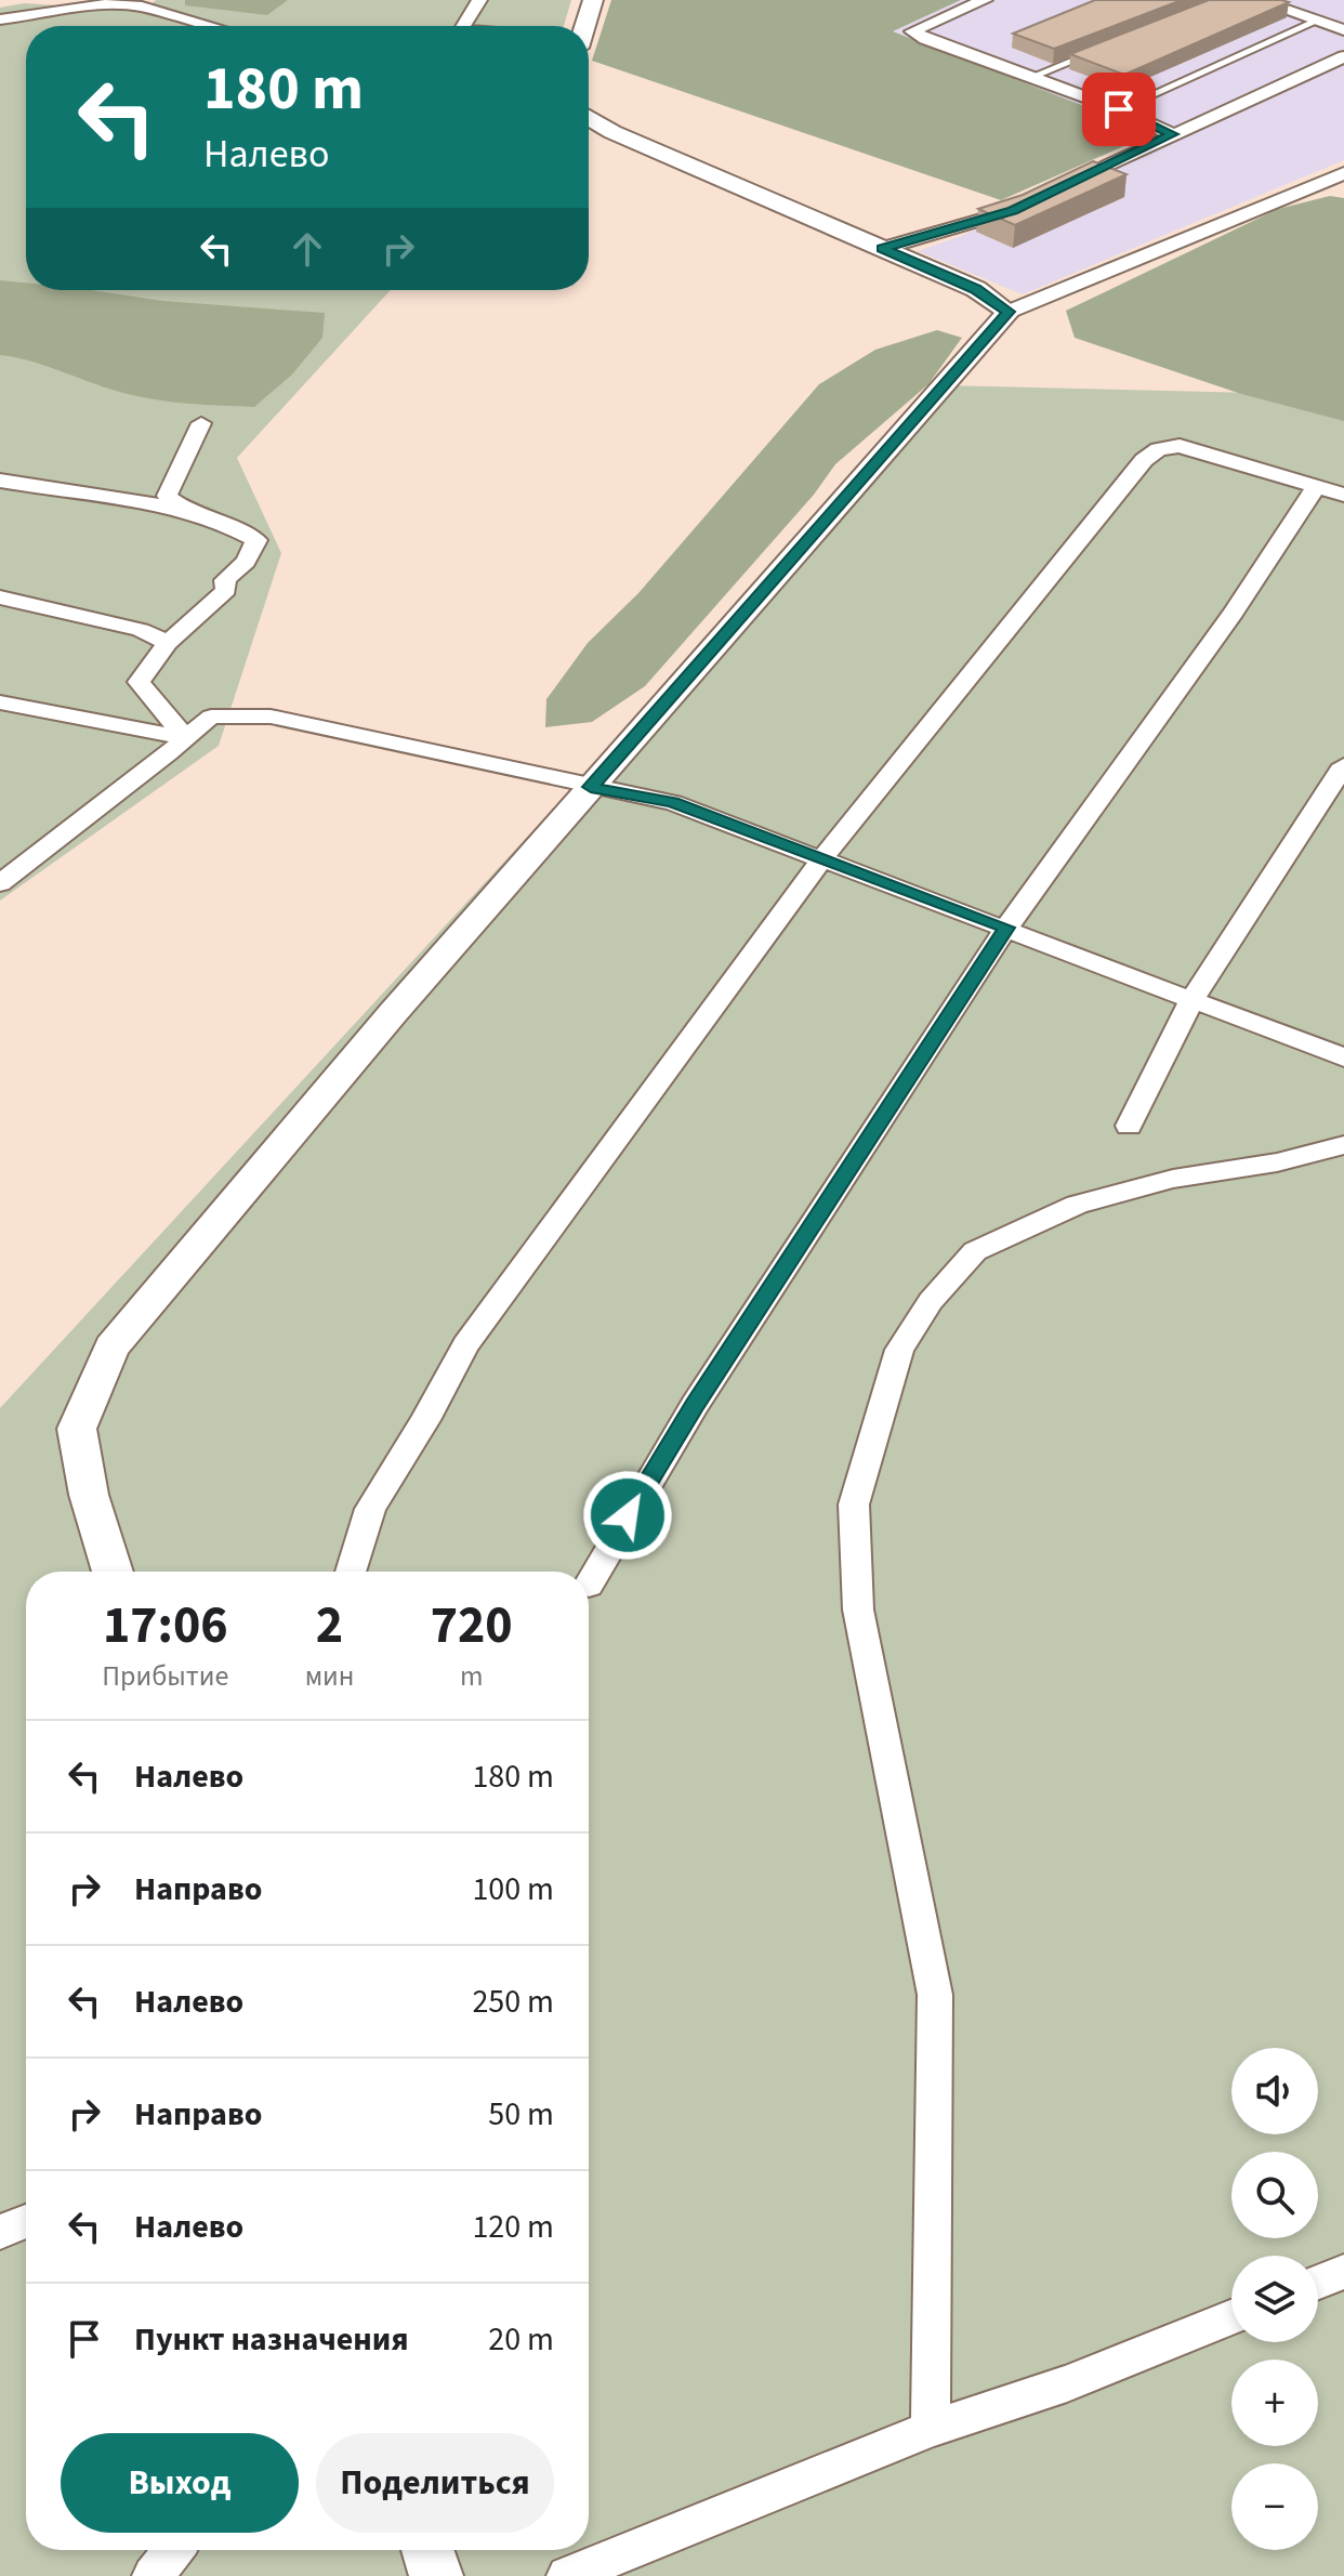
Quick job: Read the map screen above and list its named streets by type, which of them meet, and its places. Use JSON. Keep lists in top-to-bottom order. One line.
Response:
{"page":{"turn":["180 m","Налево"],"eta":["17:06","Прибытие","2","мин","720","m"],"list":[{"name":"Налево","value":"180 m"},{"name":"Направо","value":"100 m"},{"name":"Налево","value":"250 m"},{"name":"Направо","value":"50 m"},{"name":"Налево","value":"120 m"},{"name":"Пункт назначения","value":"20 m"}],"map_buttons":["+","−"],"buttons":["Выход","Поделиться"]}}
